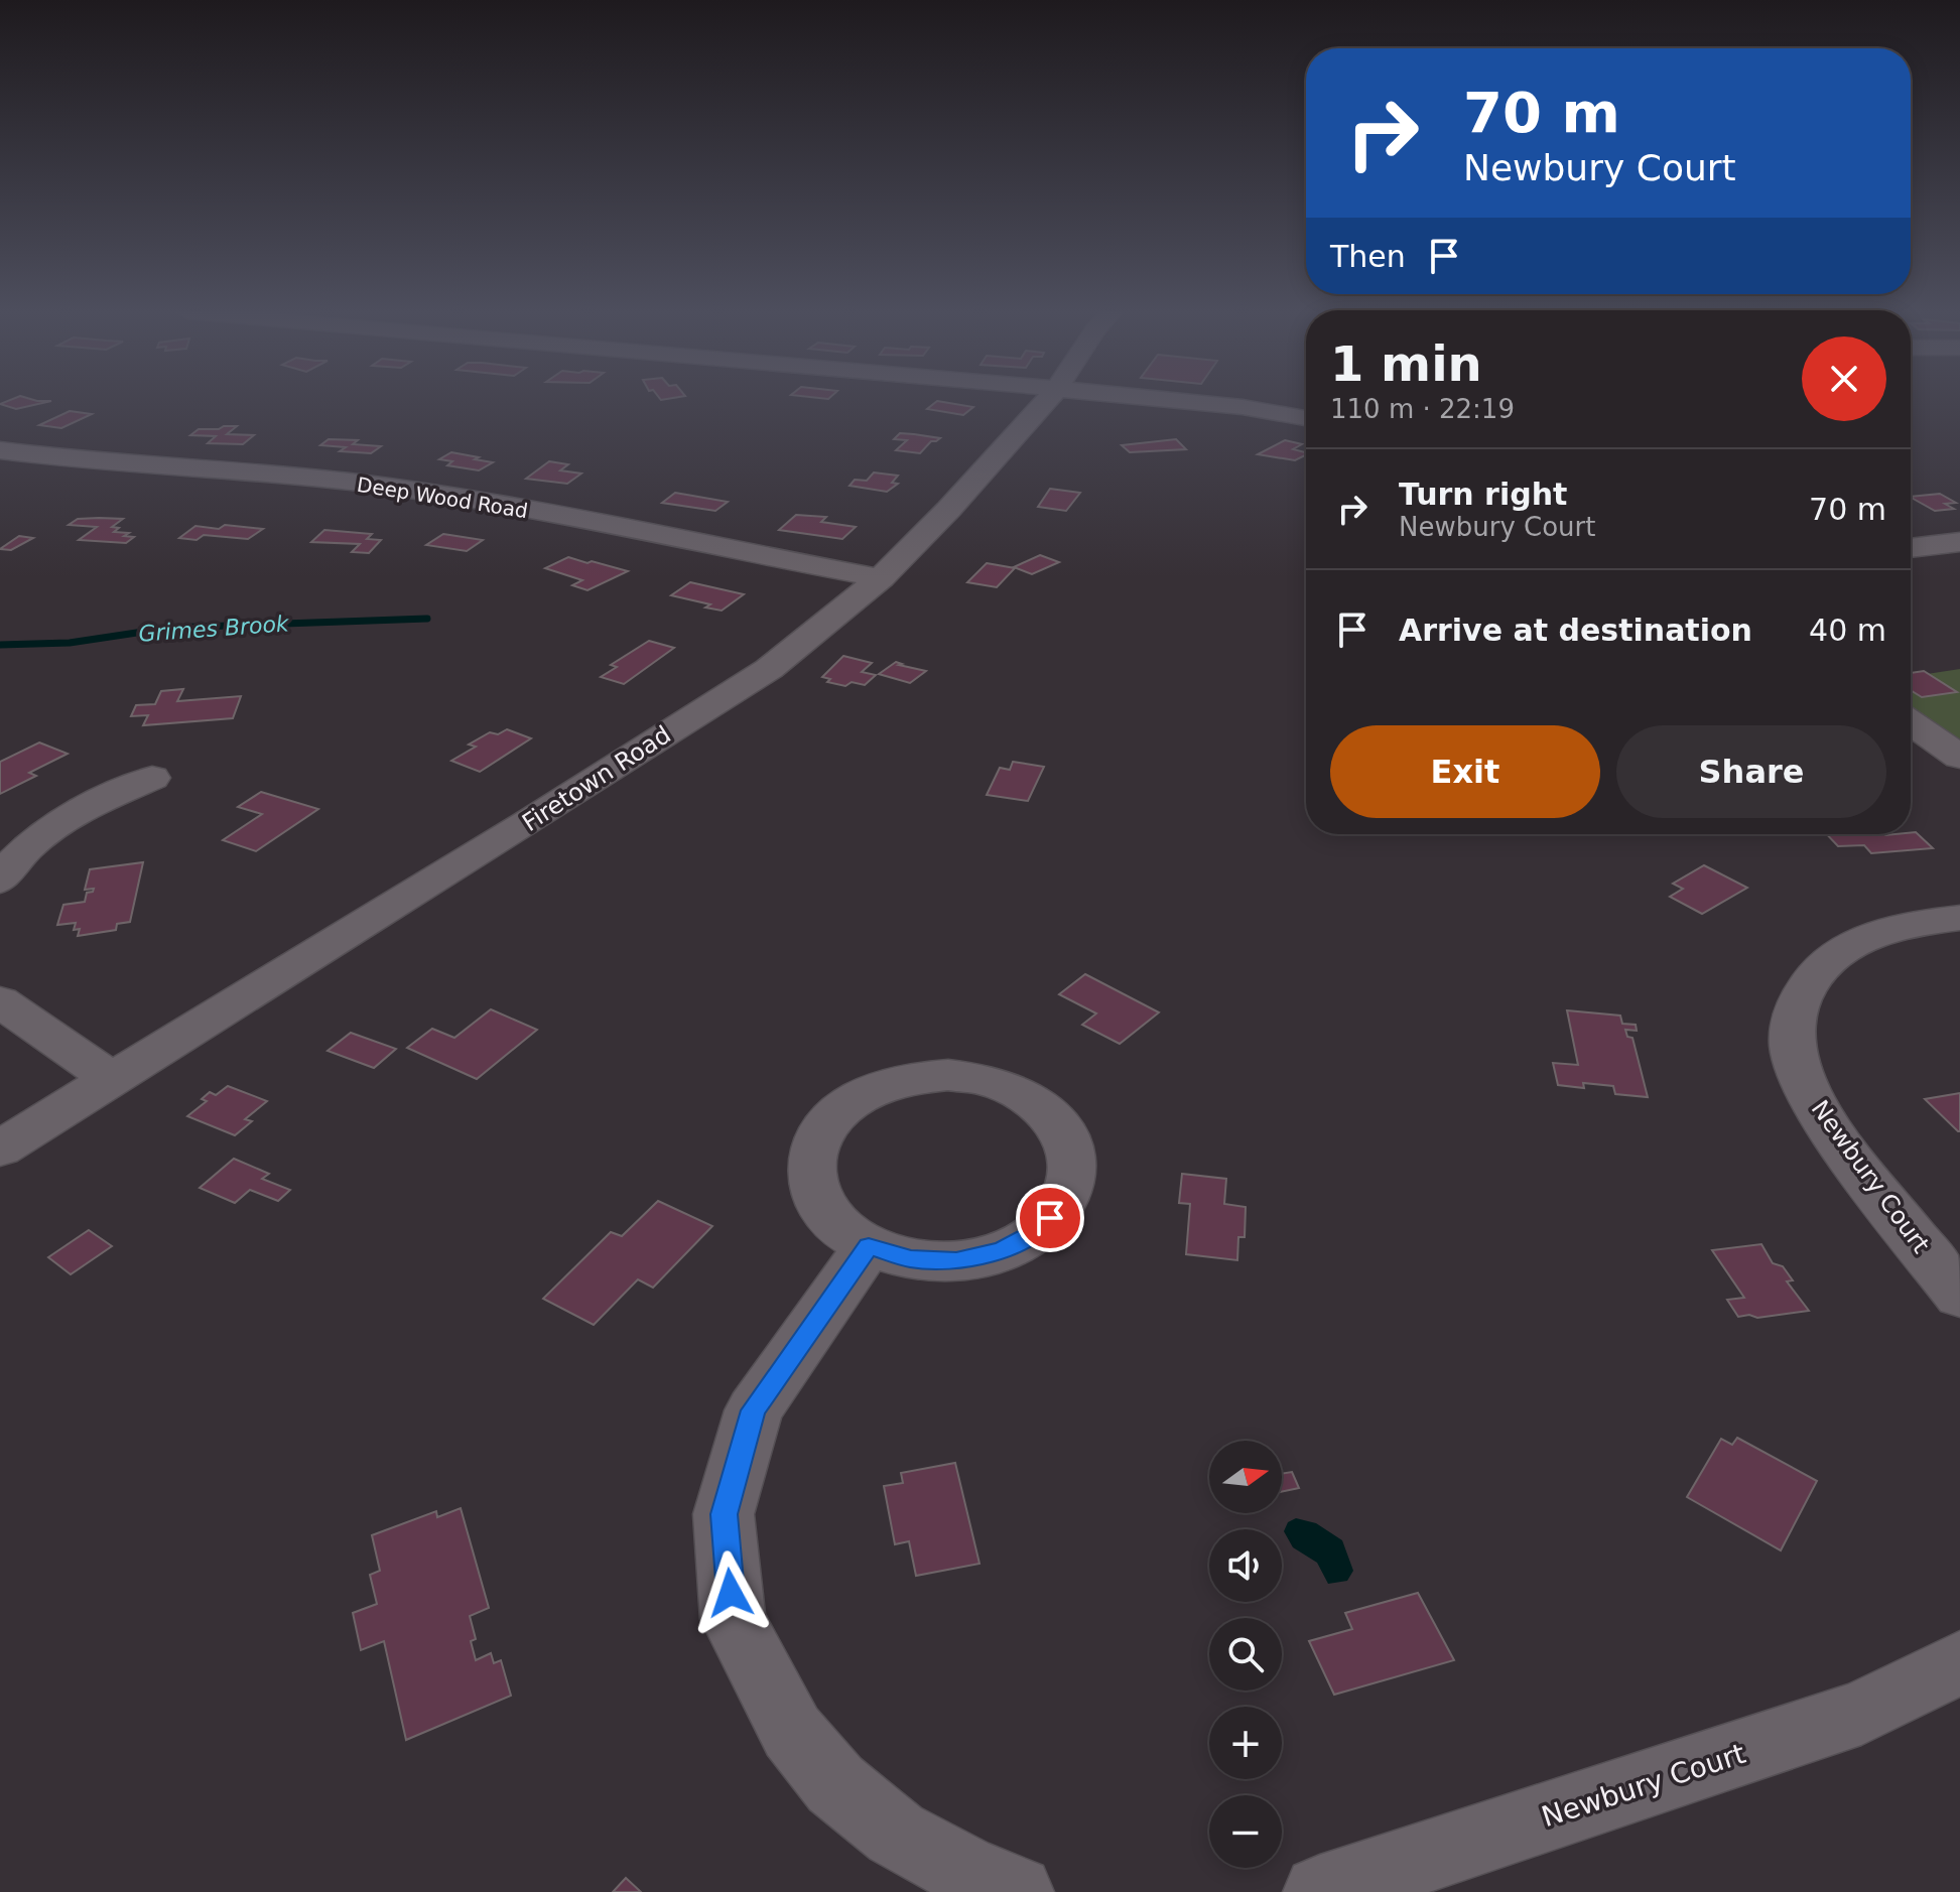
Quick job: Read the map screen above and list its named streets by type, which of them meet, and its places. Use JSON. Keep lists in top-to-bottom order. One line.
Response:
{"streets":{"street":["Deep Wood Road","Firetown Road","Newbury Court"]},"crossings":[["Deep Wood Road","Firetown Road"]],"water":["Grimes Brook"],"north":"right","page":{"turn":["70 m","Newbury Court"],"then":"Then","heading":["1 min","110 m · 22:19"],"list":[{"name":"Turn right","note":"Newbury Court","value":"70 m"},{"name":"Arrive at destination","value":"40 m"}],"buttons":["Exit","Share"],"map_buttons":["+","−"]}}
